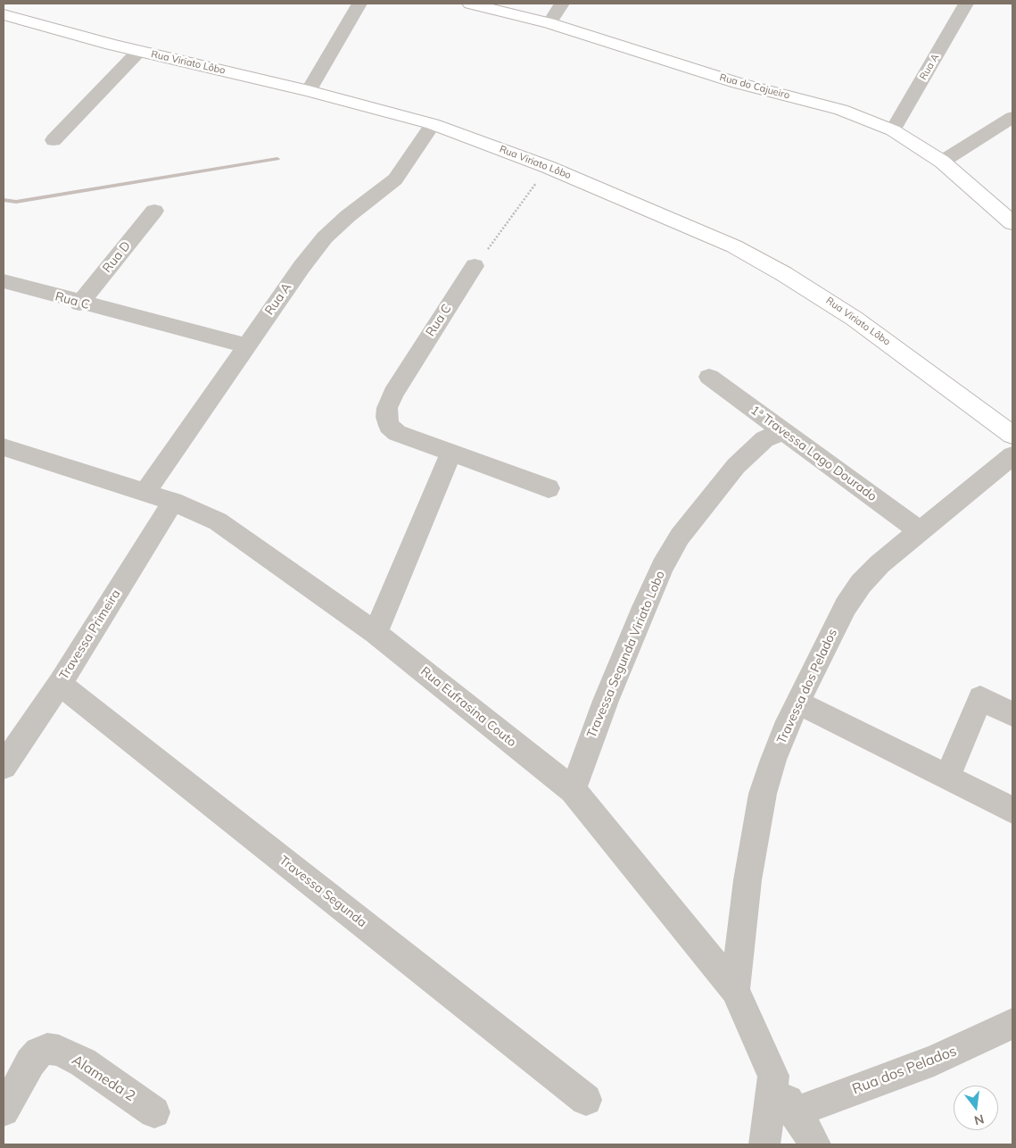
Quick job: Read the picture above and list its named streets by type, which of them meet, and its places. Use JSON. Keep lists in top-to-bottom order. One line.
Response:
{"streets":{"street":["Rua Viriato Lôbo","Rua A","Rua do Cajueiro","Rua D","Rua C","1ª Travessa Lago Dourado","Travessa Primeira","Travessa Segunda Viriato Lobo","Travessa dos Pelados","Rua Eufrasina Couto","Travessa Segunda","Rua dos Pelados","Alameda 2"]},"crossings":[["Rua Viriato Lôbo","Rua A"],["Rua A","Rua do Cajueiro"],["Rua A","Rua C"],["Rua A","Rua Eufrasina Couto"],["Rua D","Rua C"],["1ª Travessa Lago Dourado","Travessa Segunda Viriato Lobo"],["1ª Travessa Lago Dourado","Travessa dos Pelados"],["Travessa Primeira","Rua Eufrasina Couto"],["Travessa Primeira","Travessa Segunda"],["Travessa Segunda Viriato Lobo","Rua Eufrasina Couto"],["Travessa dos Pelados","Rua Eufrasina Couto"]],"north":"bottom"}
